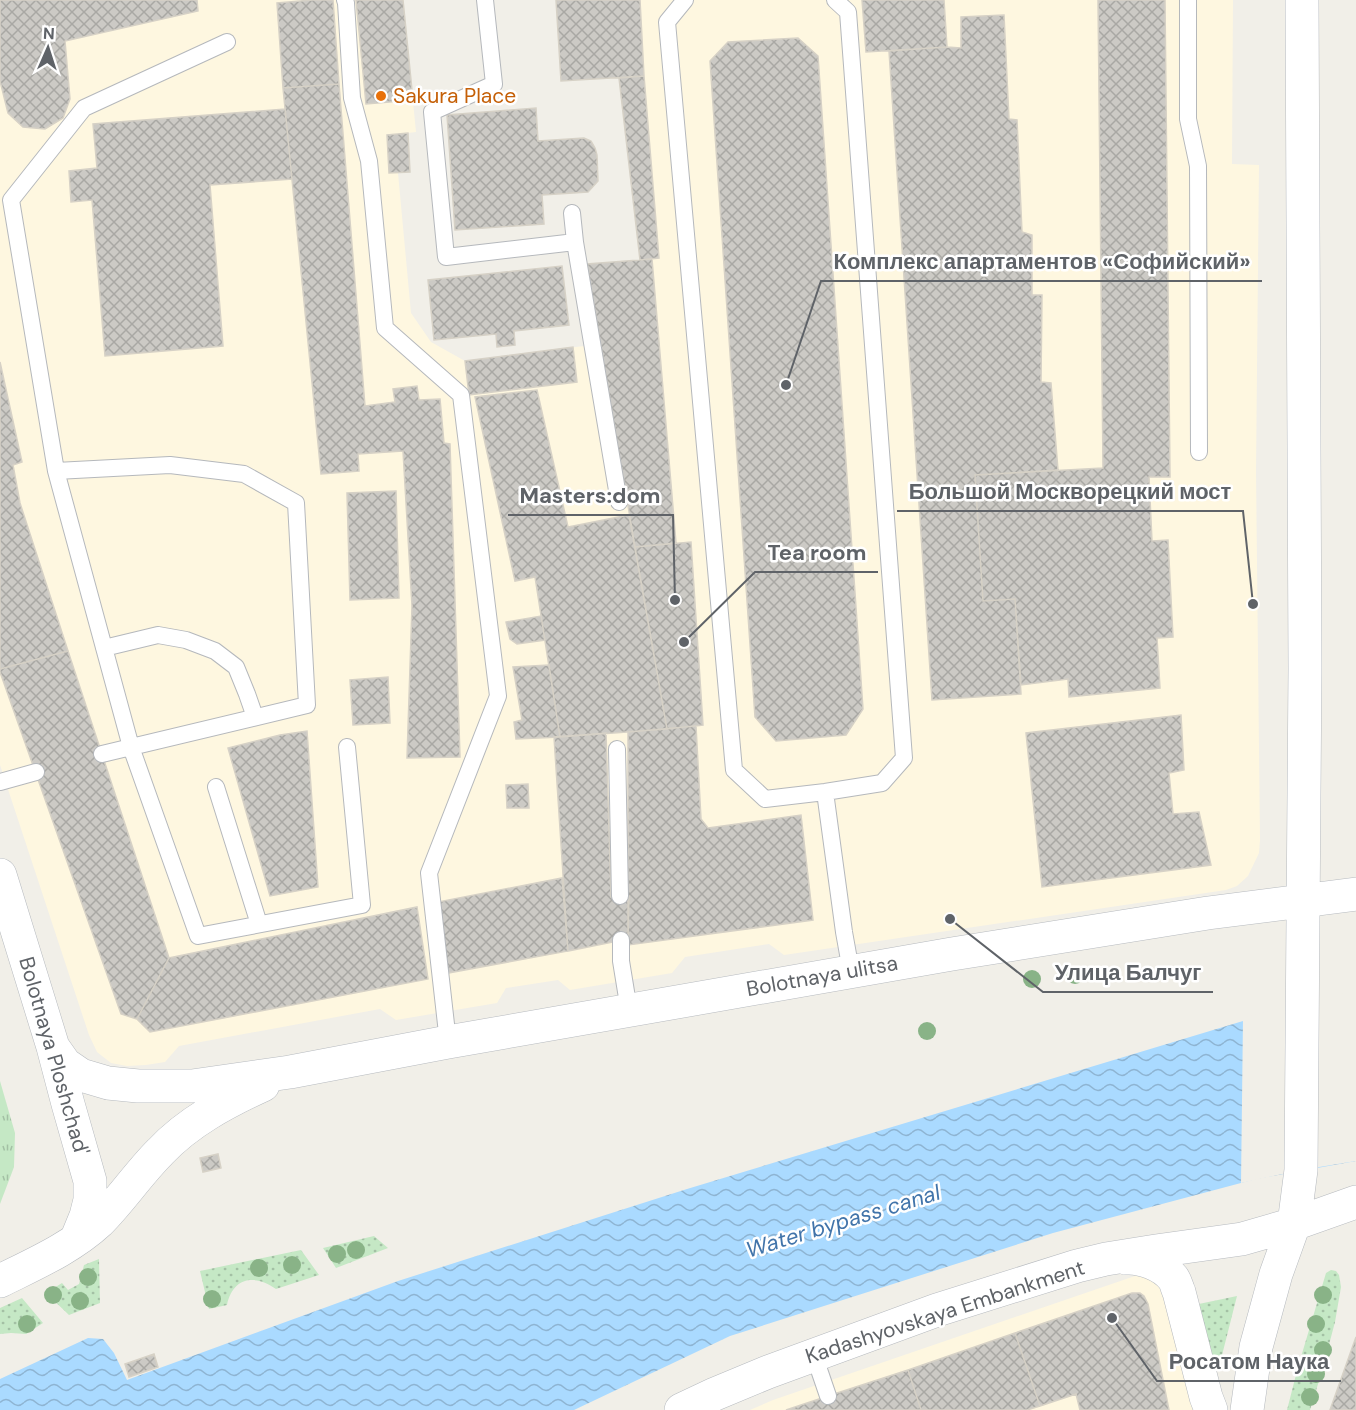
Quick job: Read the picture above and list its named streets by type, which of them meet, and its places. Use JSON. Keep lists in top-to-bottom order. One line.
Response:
{"streets":{"street":["Bolotnaya ulitsa","Bolotnaya Ploshchad'","Kadashyovskaya Embankment"]},"crossings":[["Bolotnaya ulitsa","Bolotnaya Ploshchad'"]],"water":["Water bypass canal"],"places":["Sakura Place","Комплекс апартаментов «Софийский»","Masters:dom","Большой Москворецкий мост","Tea room","Улица Балчуг","Росатом Наука"],"north":"top"}
